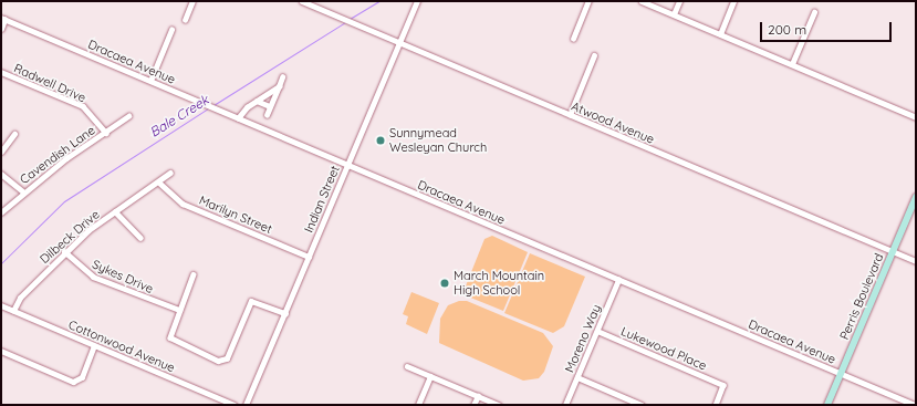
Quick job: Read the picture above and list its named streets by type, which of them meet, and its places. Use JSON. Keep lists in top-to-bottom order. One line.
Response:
{"streets":{"main road":["Perris Boulevard"],"street":["Dracaea Avenue","Radwell Drive","Atwood Avenue","Cavendish Lane","Indian Street","Marilyn Street","Dilbeck Drive","Sykes Drive","Moreno Way","Cottonwood Avenue","Lukewood Place"]},"crossings":[["Dracaea Avenue","Indian Street"],["Dracaea Avenue","Perris Boulevard"],["Dracaea Avenue","Moreno Way"],["Radwell Drive","Cavendish Lane"],["Atwood Avenue","Indian Street"],["Atwood Avenue","Perris Boulevard"],["Indian Street","Marilyn Street"],["Marilyn Street","Dilbeck Drive"],["Dilbeck Drive","Sykes Drive"],["Dilbeck Drive","Cottonwood Avenue"],["Moreno Way","Lukewood Place"]],"water":["Bale Creek"],"places":["Sunnymead Wesleyan Church","March Mountain High School"],"scale_bar":"200 m"}
